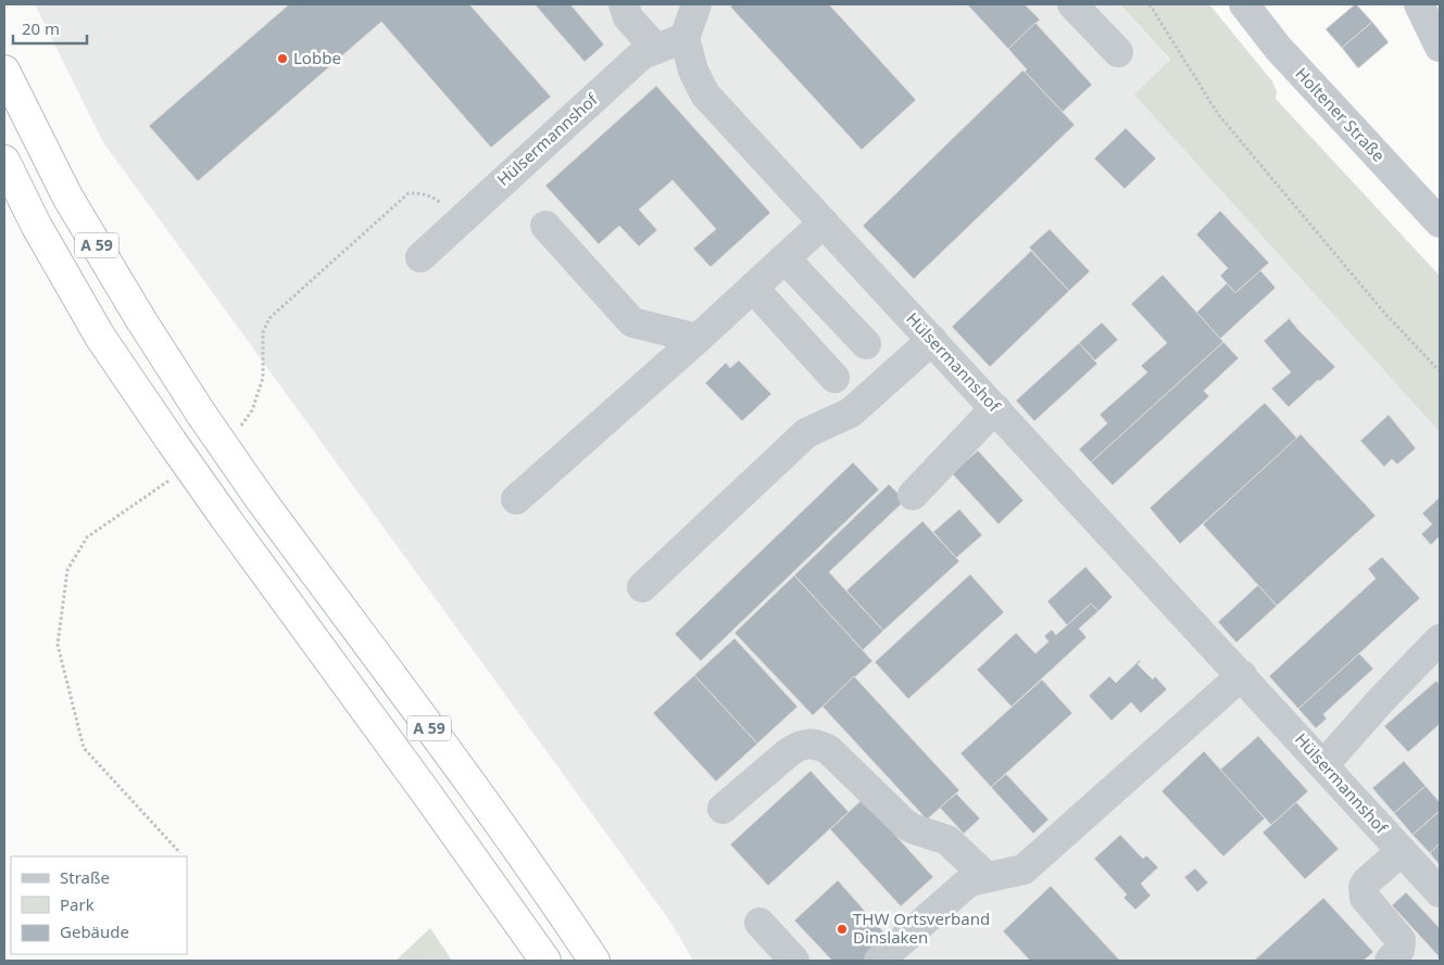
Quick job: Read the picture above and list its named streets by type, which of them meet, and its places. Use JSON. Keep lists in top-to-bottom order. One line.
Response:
{"streets":{"highway":["A 59"],"street":["Holtener Straße","Hülsermannshof"]},"places":["Lobbe","THW Ortsverband Dinslaken"],"legend":["Straße","Park","Gebäude"],"scale_bar":"20 m"}
